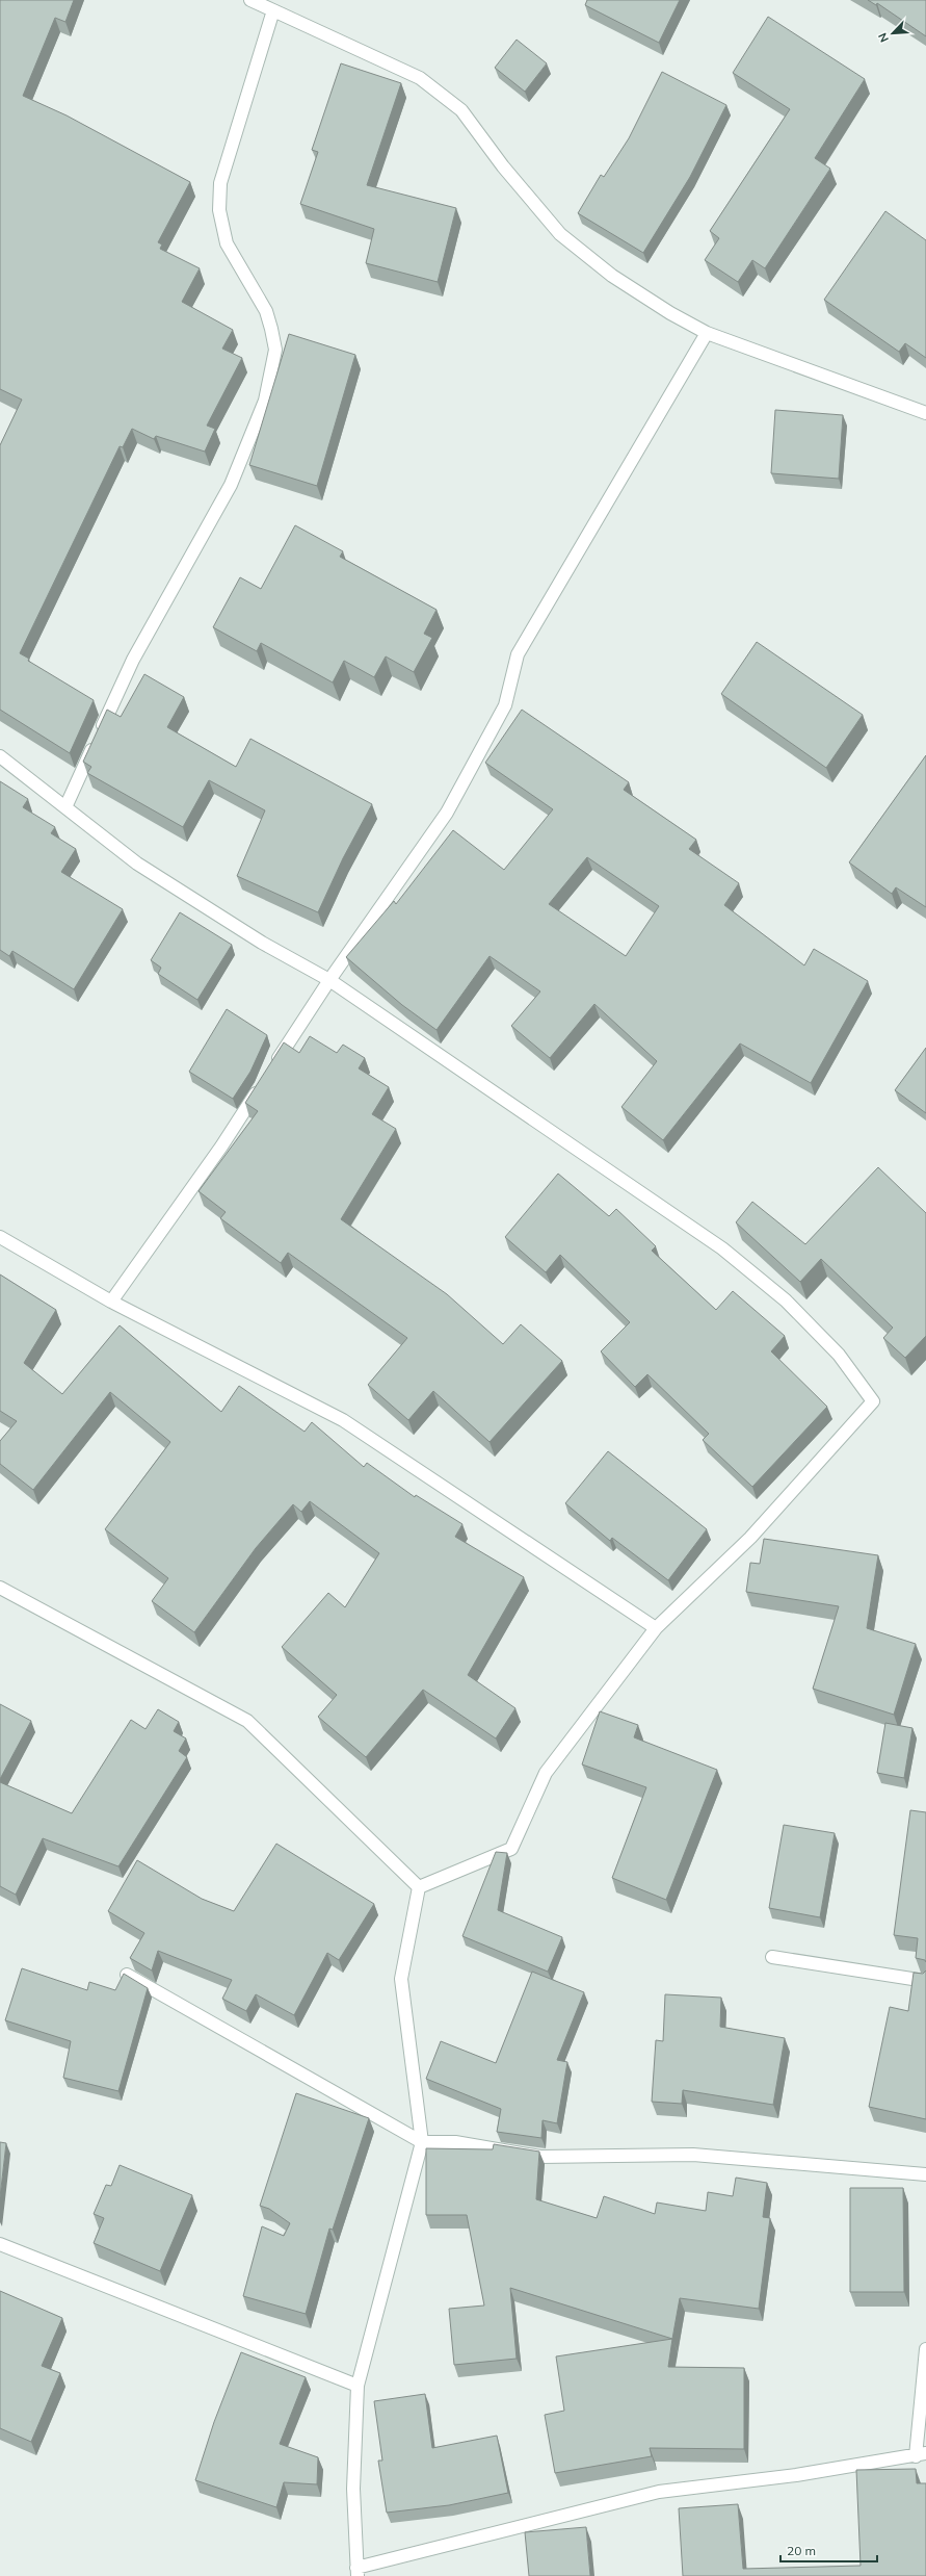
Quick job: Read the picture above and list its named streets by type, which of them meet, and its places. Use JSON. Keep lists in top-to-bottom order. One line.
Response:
{"scale_bar":"20 m","north":"bottom left"}
